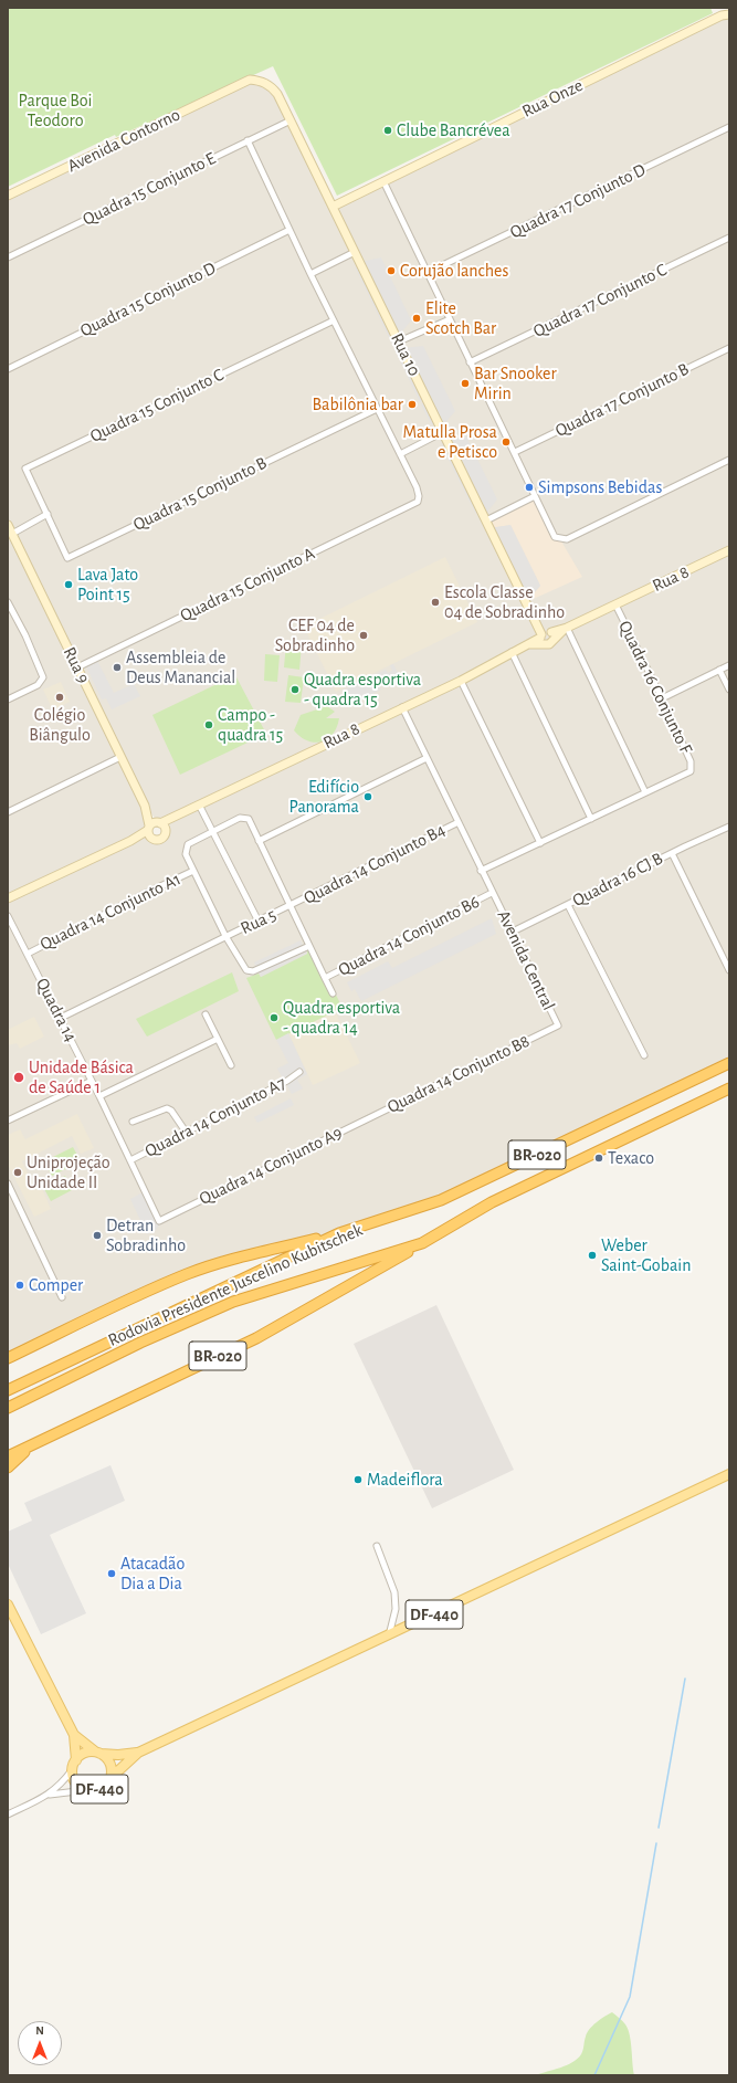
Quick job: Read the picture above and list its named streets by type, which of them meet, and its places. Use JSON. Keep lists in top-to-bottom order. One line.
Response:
{"streets":{"highway":["BR-020","Rodovia Presidente Juscelino Kubitschek"],"main road":["DF-440"],"street":["Rua Onze","Avenida Contorno","Quadra 15 Conjunto E","Quadra 17 Conjunto D","Quadra 15 Conjunto D","Quadra 17 Conjunto C","Rua 10","Quadra 17 Conjunto B","Quadra 15 Conjunto C","Quadra 15 Conjunto B","Rua 8","Quadra 15 Conjunto A","Rua 9","Quadra 16 Conjunto F","Quadra 14 Conjunto B4","Quadra 16 CJ B","Quadra 14 Conjunto A1","Rua 5","Quadra 14 Conjunto B6","Avenida Central","Quadra 14","Quadra 14 Conjunto B8","Quadra 14 Conjunto A7","Quadra 14 Conjunto A9"]},"crossings":[["Rua Onze","Rua 10"],["Avenida Contorno","Rua 10"],["Quadra 15 Conjunto E","Rua 10"],["Rua 10","Rua 8"],["Quadra 15 Conjunto C","Quadra 15 Conjunto B"],["Rua 8","Quadra 16 Conjunto F"],["Rua 8","Avenida Central"],["Quadra 15 Conjunto A","Rua 9"],["Quadra 14 Conjunto B4","Rua 5"],["Quadra 14 Conjunto B4","Avenida Central"],["Quadra 16 CJ B","Avenida Central"],["Quadra 14 Conjunto A1","Quadra 14"],["Rua 5","Quadra 14"],["Quadra 14 Conjunto B6","Avenida Central"],["Avenida Central","Quadra 14 Conjunto B8"],["Quadra 14","Quadra 14 Conjunto A7"],["Quadra 14","Quadra 14 Conjunto A9"],["Quadra 14 Conjunto B8","Quadra 14 Conjunto A9"],["BR-020","Rodovia Presidente Juscelino Kubitschek"]],"parks":["Parque Boi Teodoro"],"places":["Clube Bancrévea","Corujão lanches","Elite Scotch Bar","Bar Snooker Mirin","Babilônia bar","Matulla Prosa e Petisco","Simpsons Bebidas","Lava Jato Point 15","Escola Classe 04 de Sobradinho","CEF 04 de Sobradinho","Assembleia de Deus Manancial","Quadra esportiva - quadra 15","Colégio Biângulo","Campo - quadra 15","Edifício Panorama","Quadra esportiva - quadra 14","Unidade Básica de Saúde 1","Texaco","Uniprojeção Unidade II","Detran Sobradinho","Weber Saint-Gobain","Comper","Madeiflora","Atacadão Dia a Dia"],"north":"top"}
